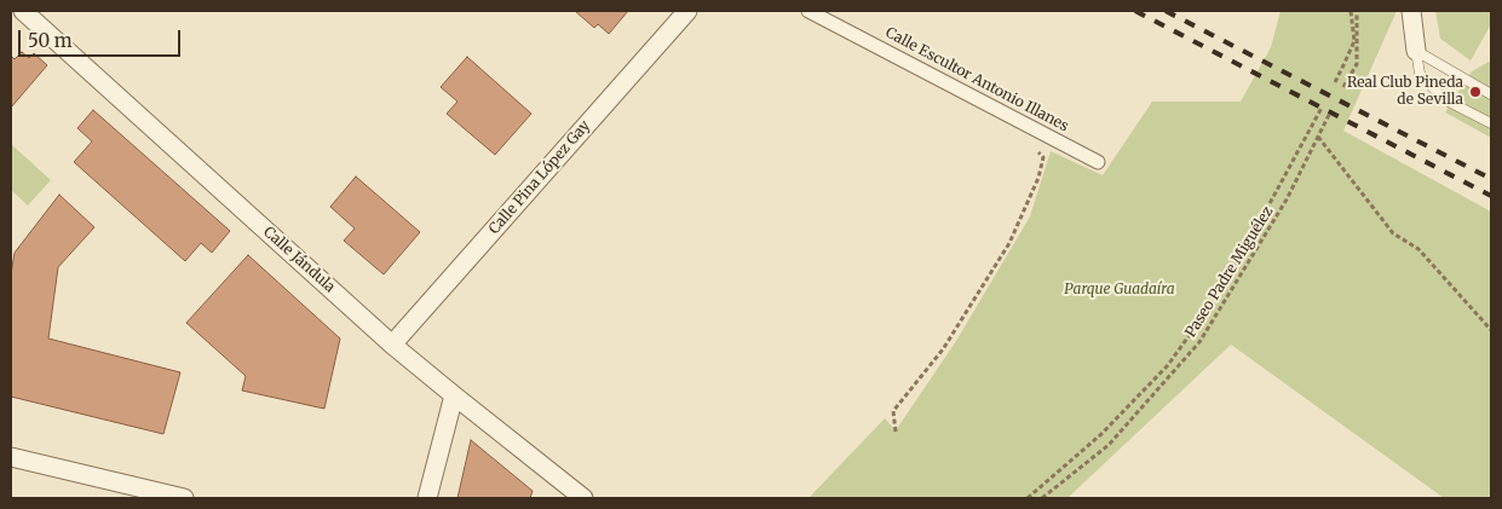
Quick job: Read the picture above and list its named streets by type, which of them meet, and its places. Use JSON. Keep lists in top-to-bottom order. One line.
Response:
{"streets":{"street":["Calle Escultor Antonio Illanes","Calle Pina López Gay","Calle Jándula"],"path":["Paseo Padre Miguélez"]},"crossings":[["Calle Pina López Gay","Calle Jándula"]],"parks":["Parque Guadaíra"],"places":["Real Club Pineda de Sevilla"],"scale_bar":"50 m"}
